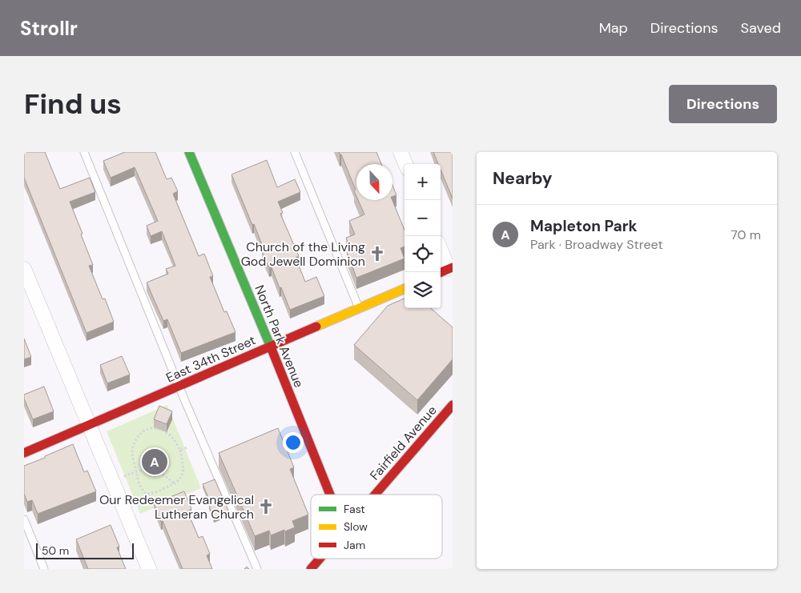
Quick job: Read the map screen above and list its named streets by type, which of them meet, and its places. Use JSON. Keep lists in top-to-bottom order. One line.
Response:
{"streets":{"street":["North Park Avenue","East 34th Street","Fairfield Avenue"]},"crossings":[["North Park Avenue","East 34th Street"]],"places":{"church":["Church of the Living God Jewell Dominion","Our Redeemer Evangelical Lutheran Church"]},"legend":["Fast","Slow","Jam"],"scale_bar":"50 m","north":"bottom","page":{"header":"Strollr","nav":["Map","Directions","Saved"],"buttons":"Directions","title":"Find us","heading":"Nearby","map_buttons":["+","−"],"list":[{"mark":"A","name":"Mapleton Park","note":"Park · Broadway Street","value":"70 m"}],"pins":"A","scale":"50 m"}}
